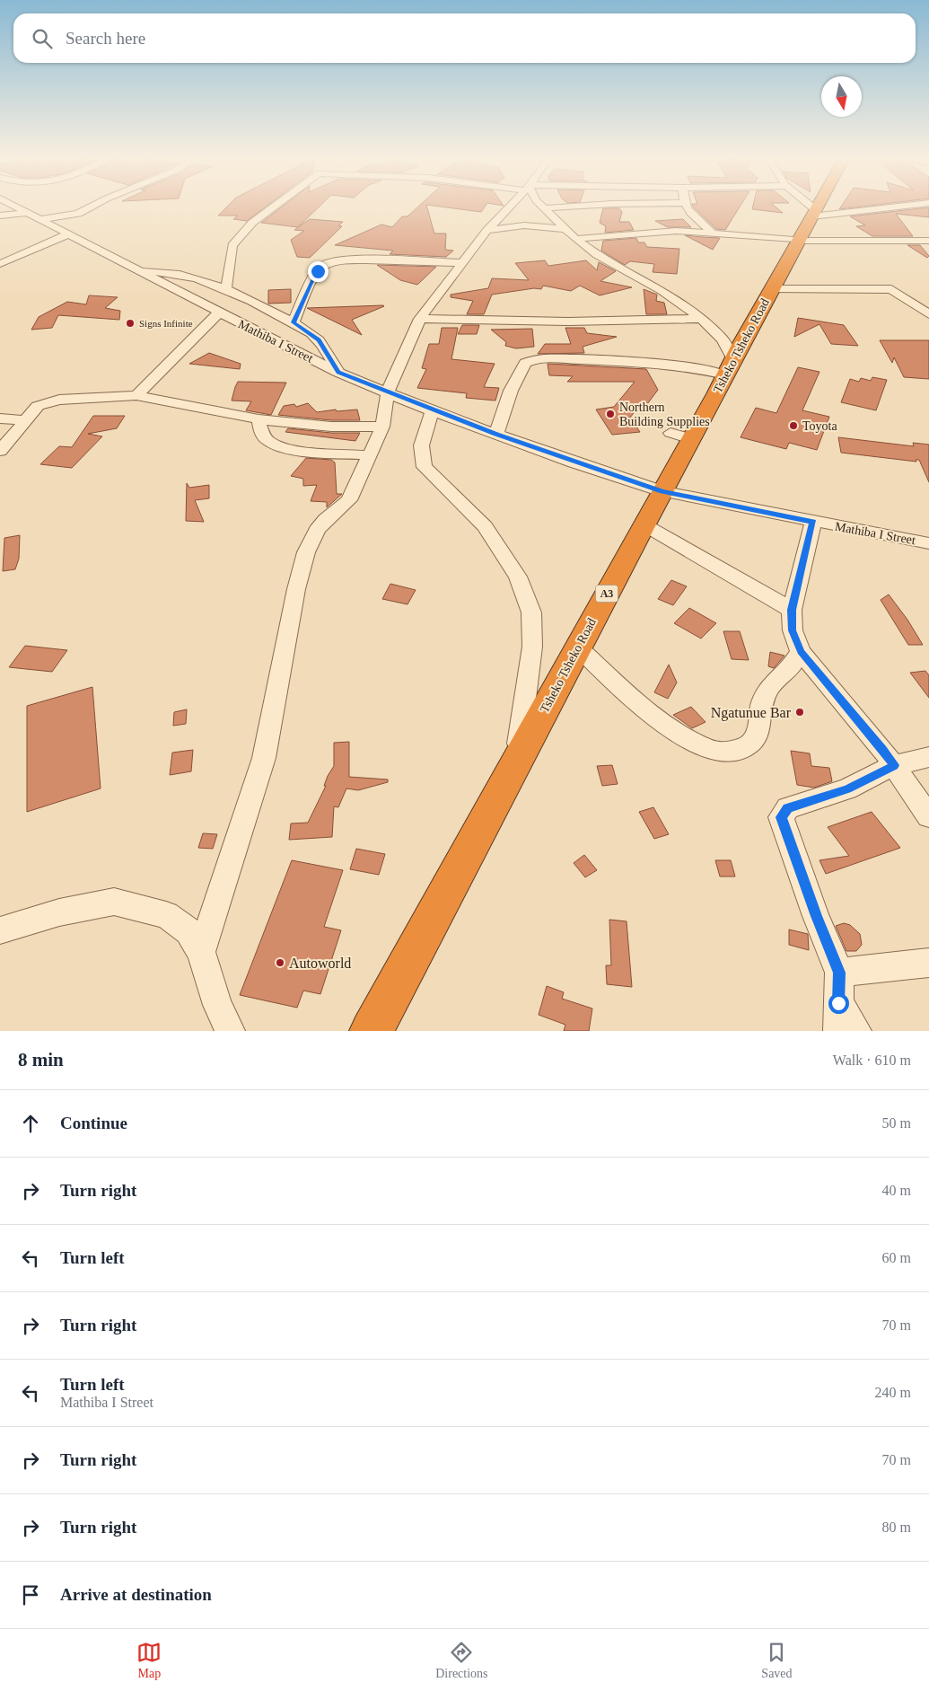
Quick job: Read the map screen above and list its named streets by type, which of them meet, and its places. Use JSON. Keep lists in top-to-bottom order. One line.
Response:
{"streets":{"highway":["Tsheko Tsheko Road","A3"],"street":["Mathiba I Street"]},"crossings":[["Mathiba I Street","Tsheko Tsheko Road"]],"places":["Signs Infinite","Northern Building Supplies","Toyota","Ngatunue Bar","Autoworld"],"north":"bottom","page":{"search":"Search here","heading":["8 min","Walk · 610 m"],"list":[["Continue","50 m"],["Turn right","40 m"],["Turn left","60 m"],["Turn right","70 m"],["Turn left","Mathiba I Street","240 m"],["Turn right","70 m"],["Turn right","80 m"],"Arrive at destination"],"nav":["Map","Directions","Saved"]}}
